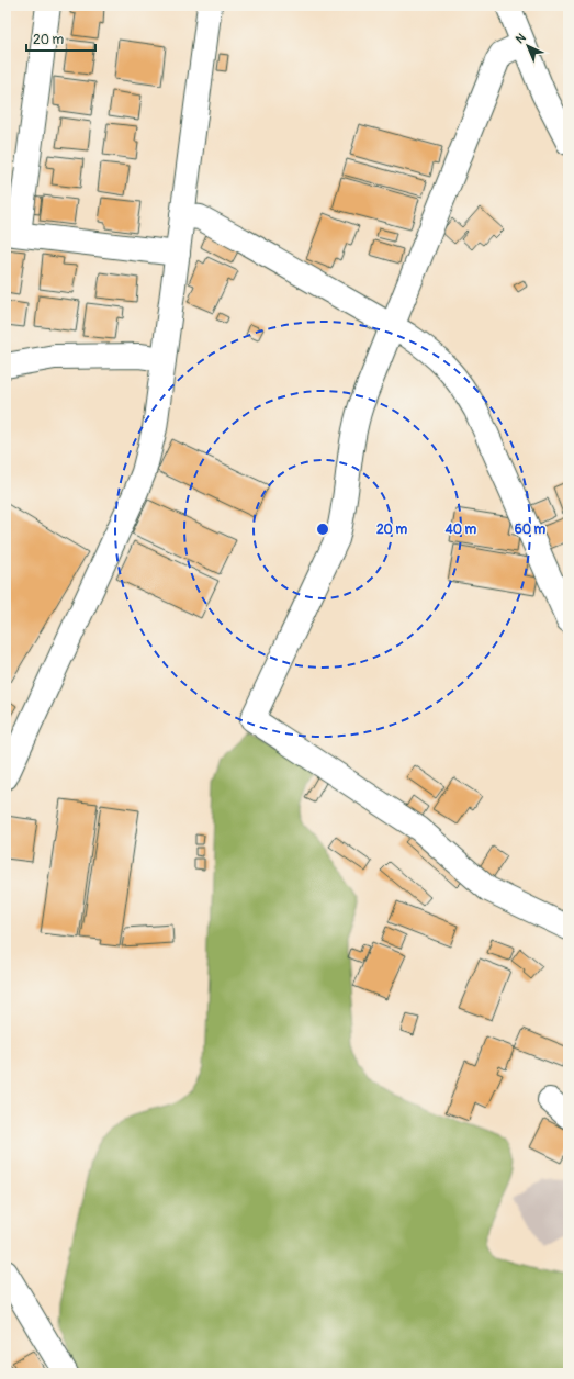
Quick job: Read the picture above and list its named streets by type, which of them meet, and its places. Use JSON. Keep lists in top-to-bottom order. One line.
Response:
{"scale_bar":"20 m","north":"top left","rings":["20 m","40 m","60 m"]}
